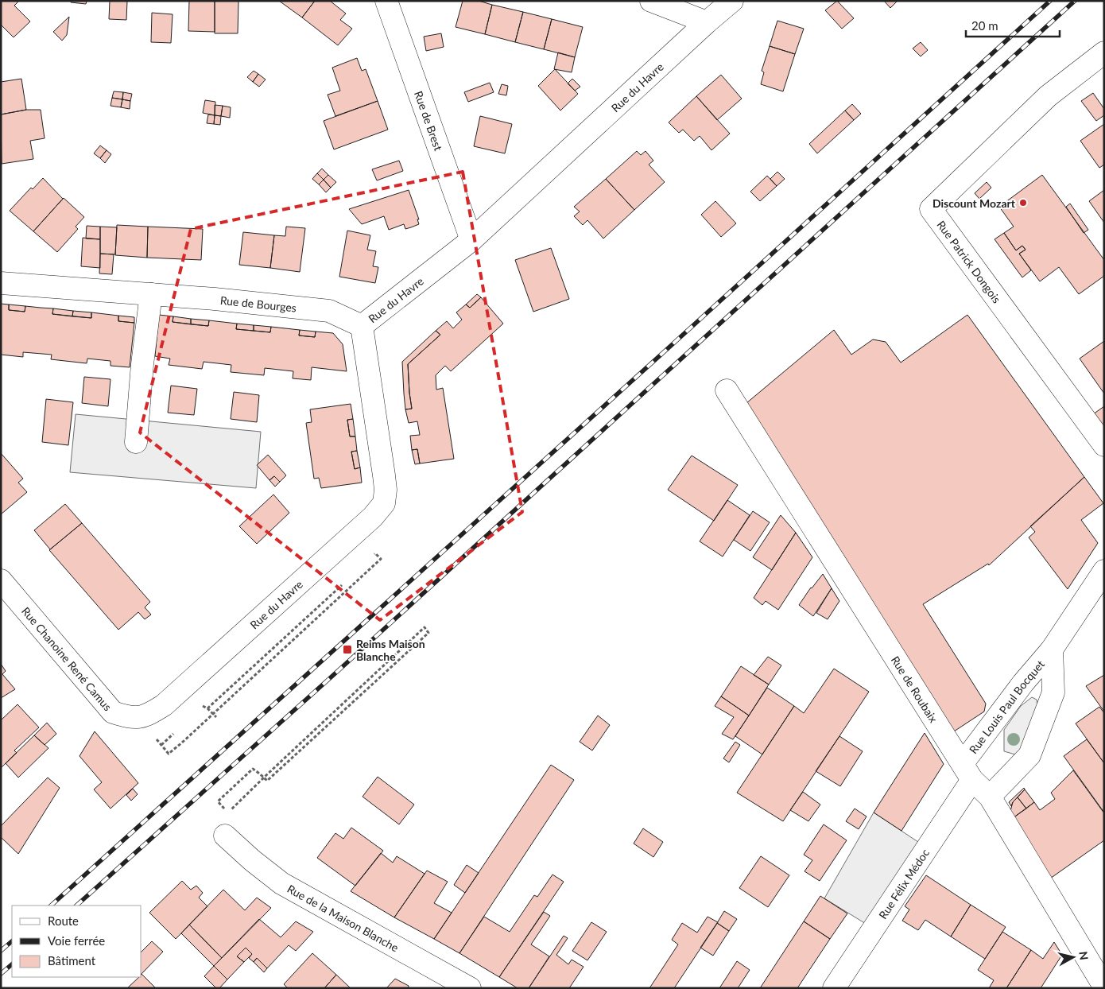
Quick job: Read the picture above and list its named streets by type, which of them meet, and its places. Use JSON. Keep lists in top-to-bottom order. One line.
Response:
{"streets":{"street":["Rue du Havre","Rue de Brest","Rue Patrick Dongois","Rue de Bourges","Rue Chanoine René Camus","Rue de Roubaix","Rue Louis Paul Bocquet","Rue Félix Médoc","Rue de la Maison Blanche"]},"crossings":[["Rue du Havre","Rue de Brest"],["Rue du Havre","Rue de Bourges"],["Rue du Havre","Rue Chanoine René Camus"],["Rue de Roubaix","Rue Louis Paul Bocquet"],["Rue de Roubaix","Rue Félix Médoc"],["Rue Louis Paul Bocquet","Rue Félix Médoc"]],"places":{"other":["Discount Mozart"],"transit":["Reims Maison Blanche"]},"legend":["Route","Voie ferrée","Bâtiment"],"scale_bar":"20 m","north":"right"}
